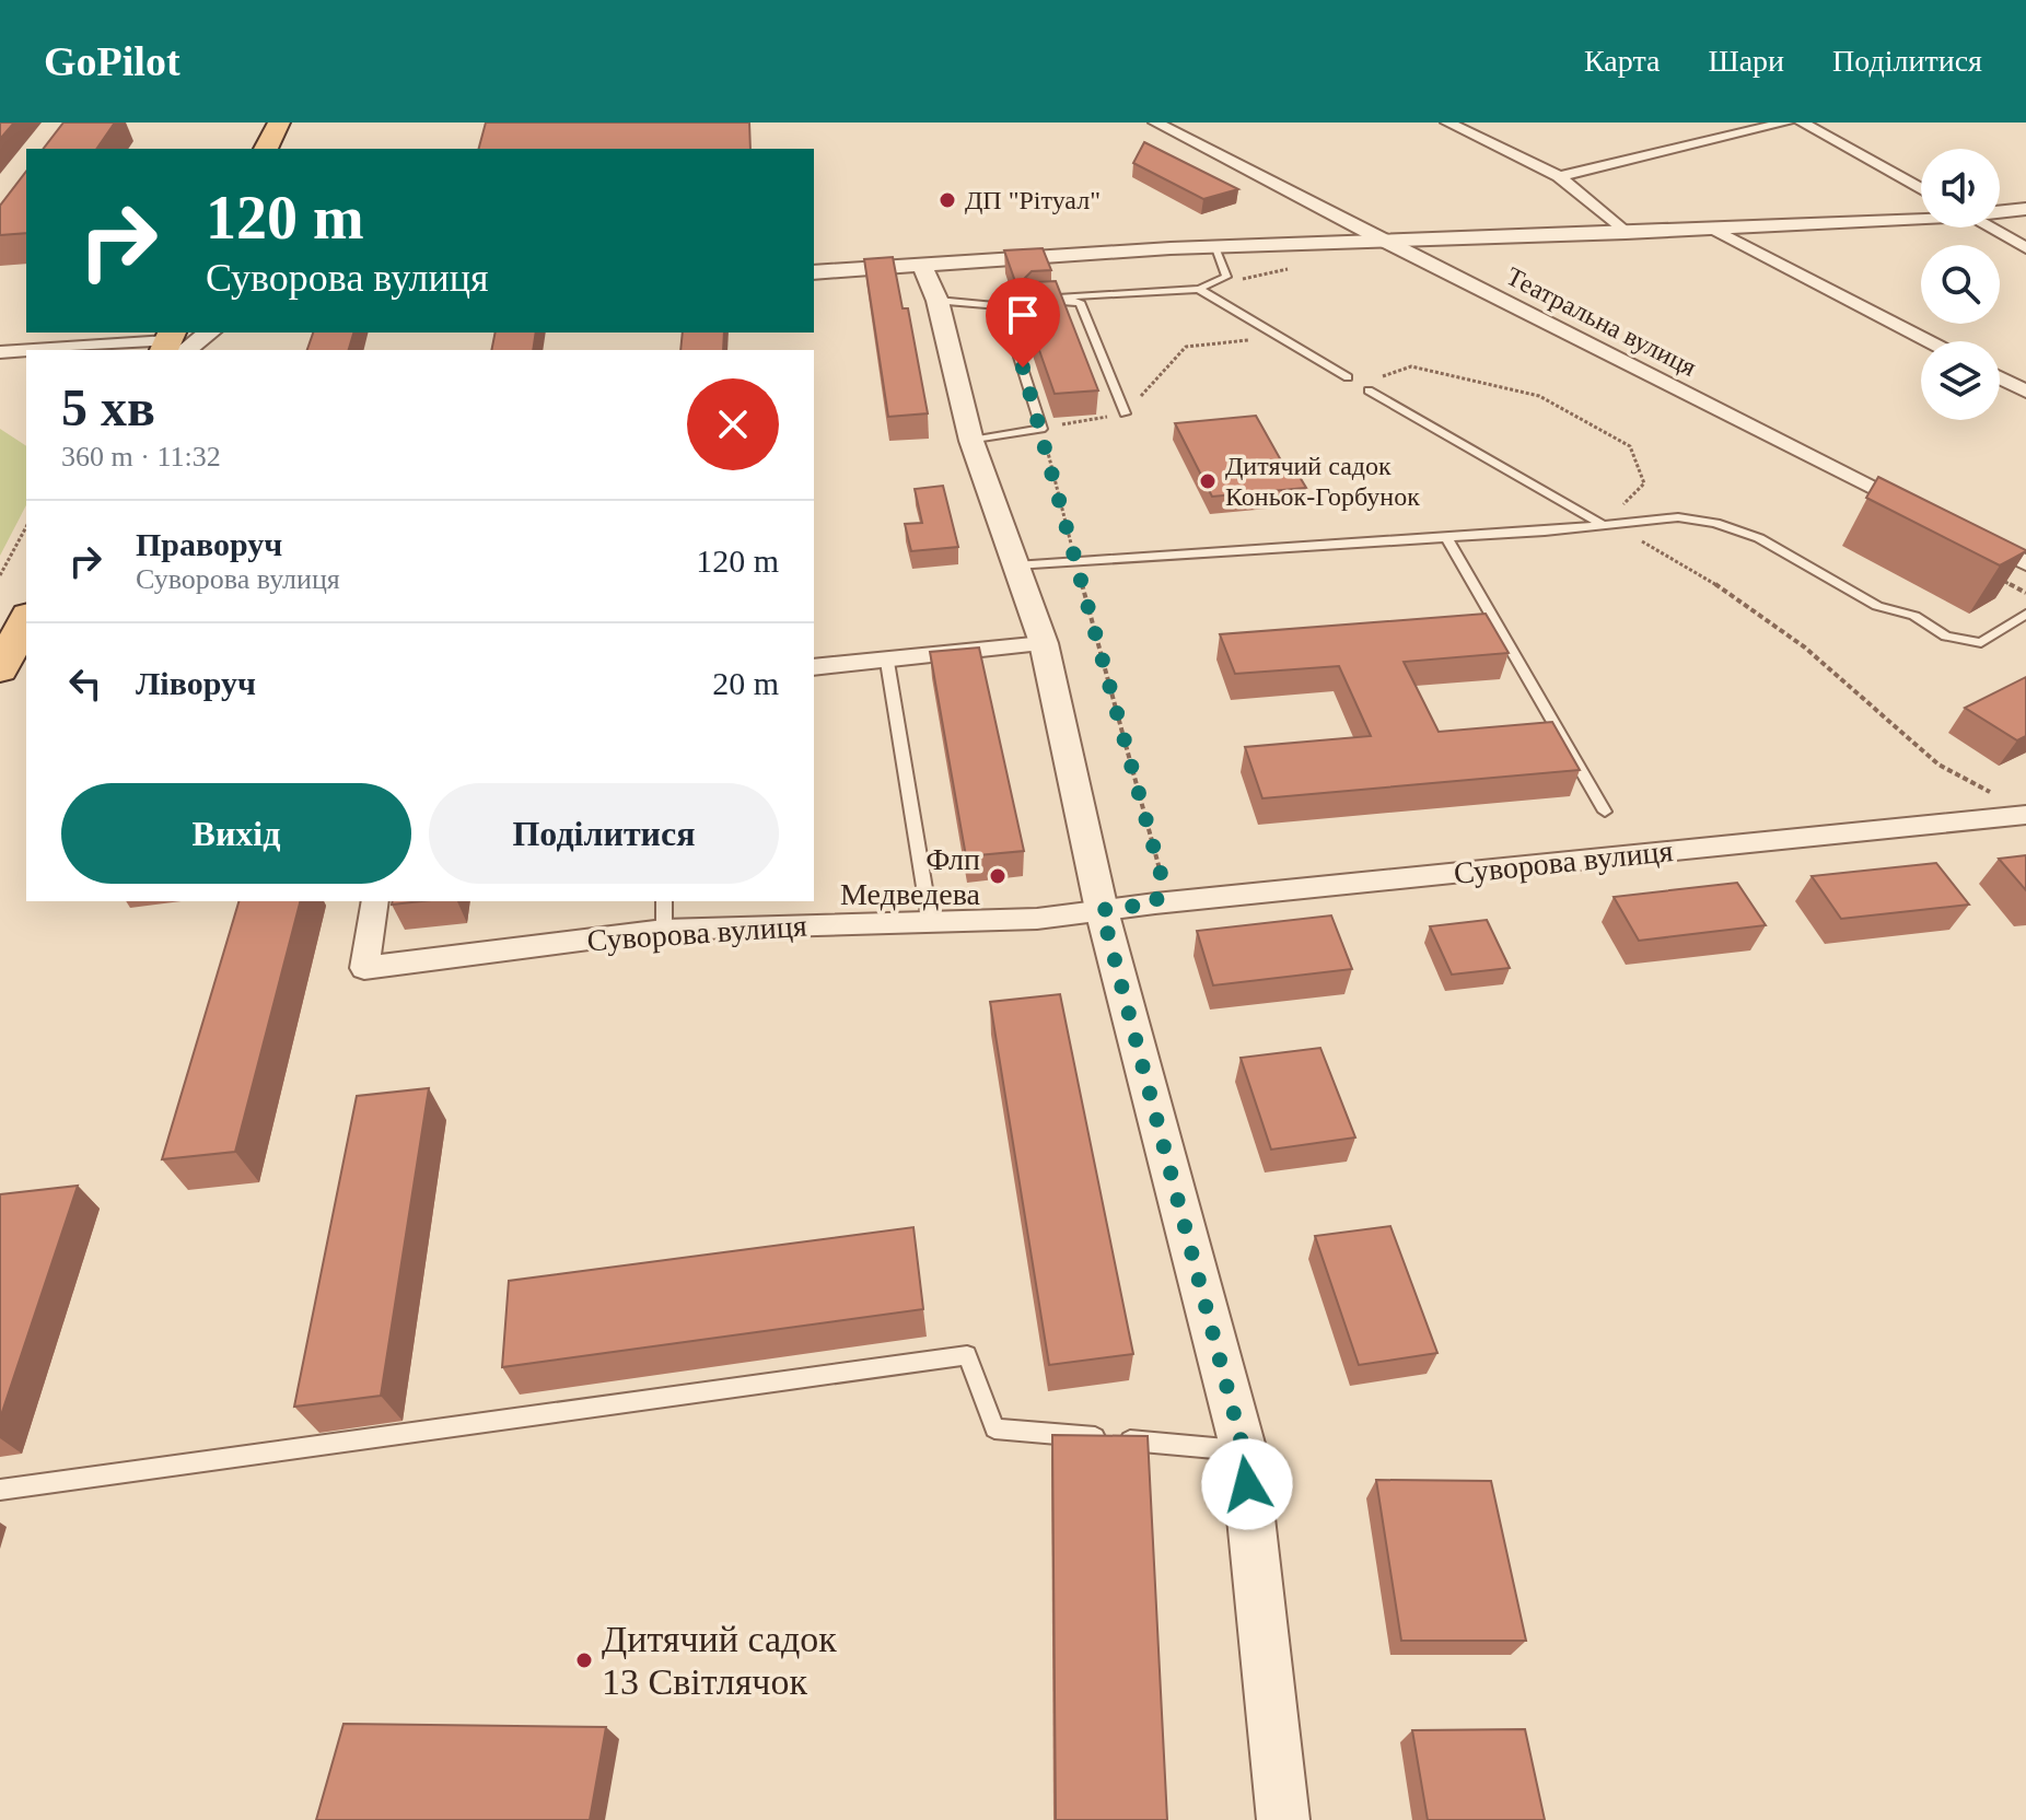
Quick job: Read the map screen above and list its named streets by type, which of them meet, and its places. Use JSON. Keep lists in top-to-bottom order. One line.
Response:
{"streets":{"street":["Театральна вулиця","Суворова вулиця"]},"places":["ДП \"Рітуал\"","Дитячий садок Коньок-Горбунок","Флп Медведева","Дитячий садок 13 Світлячок"],"page":{"header":"GoPilot","nav":["Карта","Шари","Поділитися"],"turn":["120 m","Суворова вулиця"],"heading":["5 хв","360 m · 11:32"],"list":[{"name":"Праворуч","note":"Суворова вулиця","value":"120 m"},{"name":"Ліворуч","value":"20 m"}],"buttons":["Вихід","Поділитися"]}}
